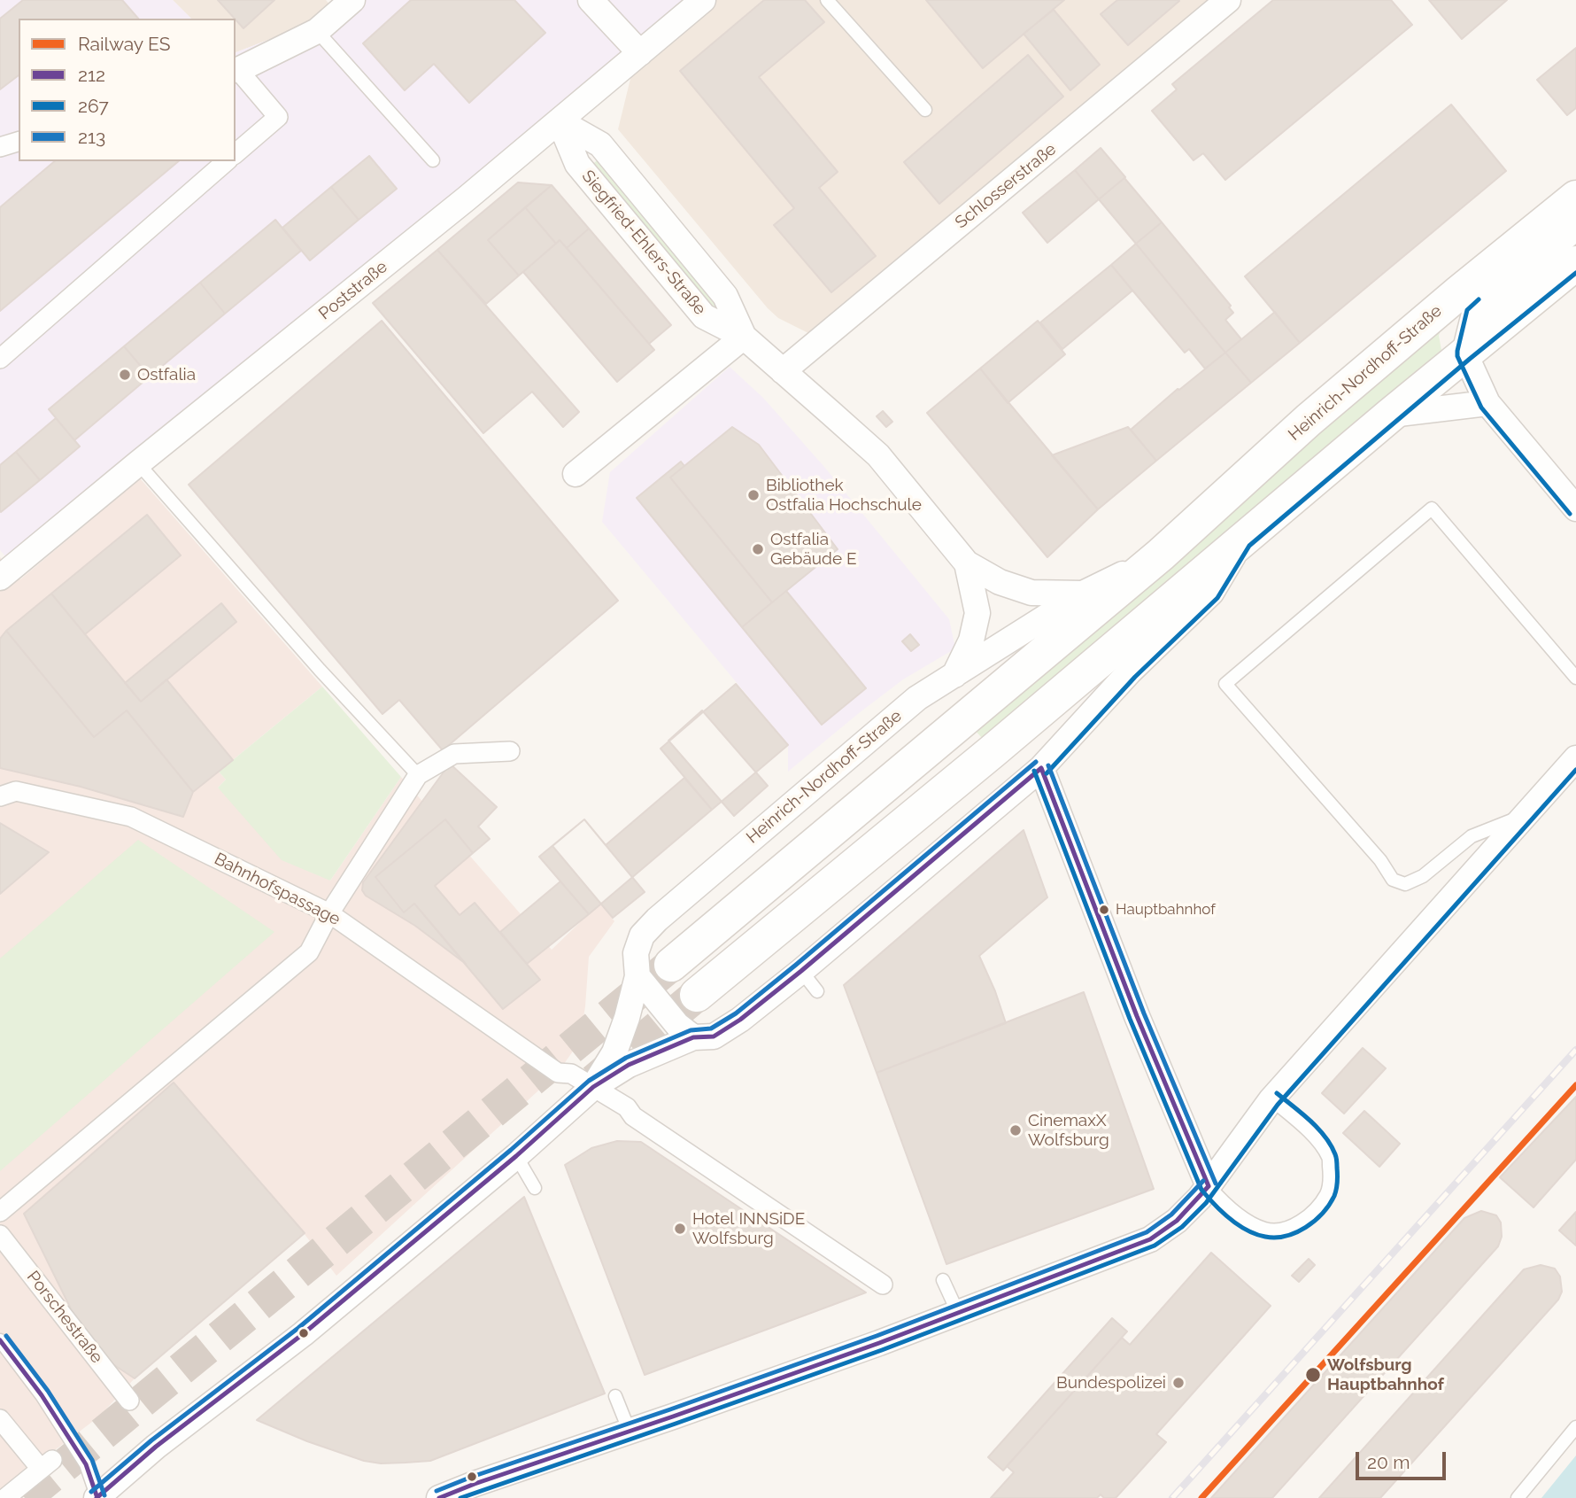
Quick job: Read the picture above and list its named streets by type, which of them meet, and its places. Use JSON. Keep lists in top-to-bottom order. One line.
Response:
{"streets":{"main road":["Heinrich-Nordhoff-Straße"],"street":["Schlosserstraße","Siegfried-Ehlers-Straße","Poststraße","Bahnhofspassage","Porschestraße"]},"crossings":[["Schlosserstraße","Siegfried-Ehlers-Straße"],["Siegfried-Ehlers-Straße","Poststraße"],["Siegfried-Ehlers-Straße","Heinrich-Nordhoff-Straße"],["Heinrich-Nordhoff-Straße","Bahnhofspassage"]],"places":["Ostfalia","Bibliothek Ostfalia Hochschule","Ostfalia Gebäude E","Hauptbahnhof","CinemaxX Wolfsburg","Hotel INNSiDE Wolfsburg","Wolfsburg Hauptbahnhof","Bundespolizei"],"lines":["transit line 267","transit line 213","transit line 212","rail line ES"],"legend":["Railway ES","212","267","213"],"scale_bar":"20 m"}
